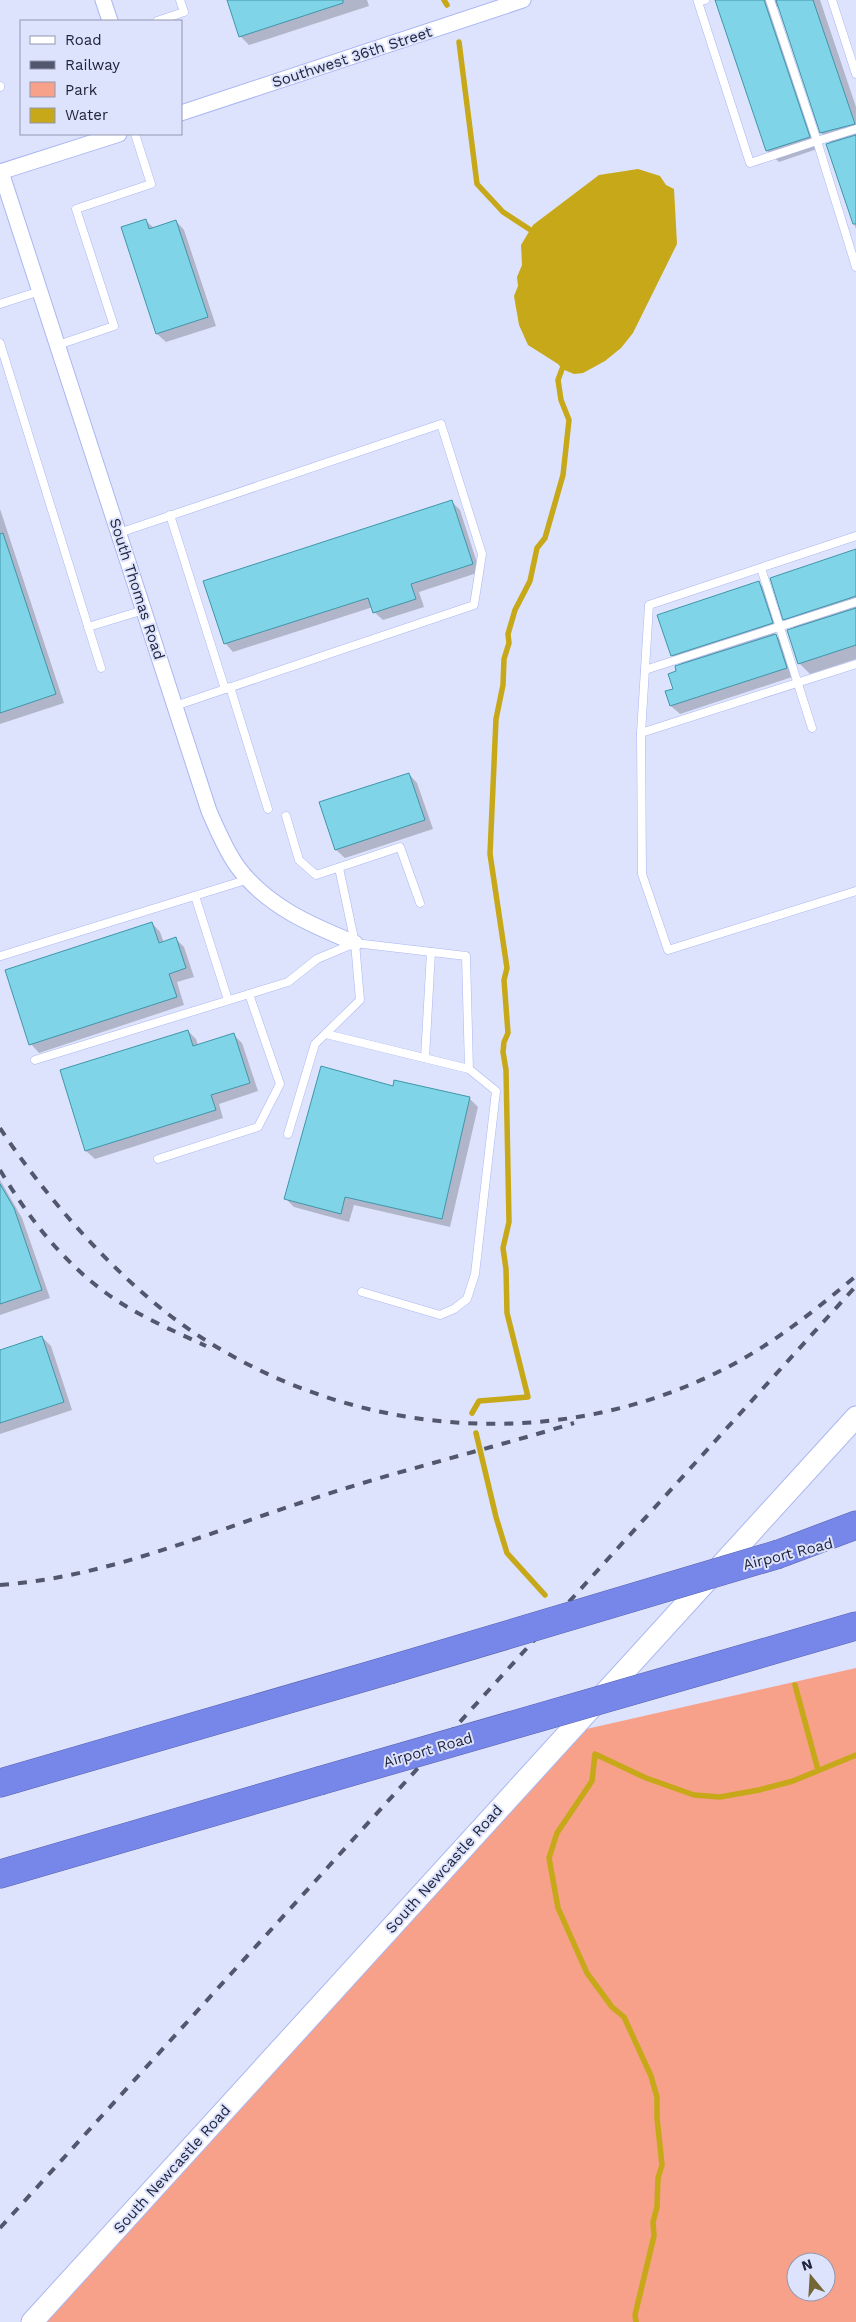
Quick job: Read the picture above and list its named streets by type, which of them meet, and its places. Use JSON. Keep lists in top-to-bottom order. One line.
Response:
{"streets":{"highway":["Airport Road"],"street":["Southwest 36th Street","South Thomas Road","South Newcastle Road"]},"legend":["Road","Railway","Park","Water"],"north":"top"}
